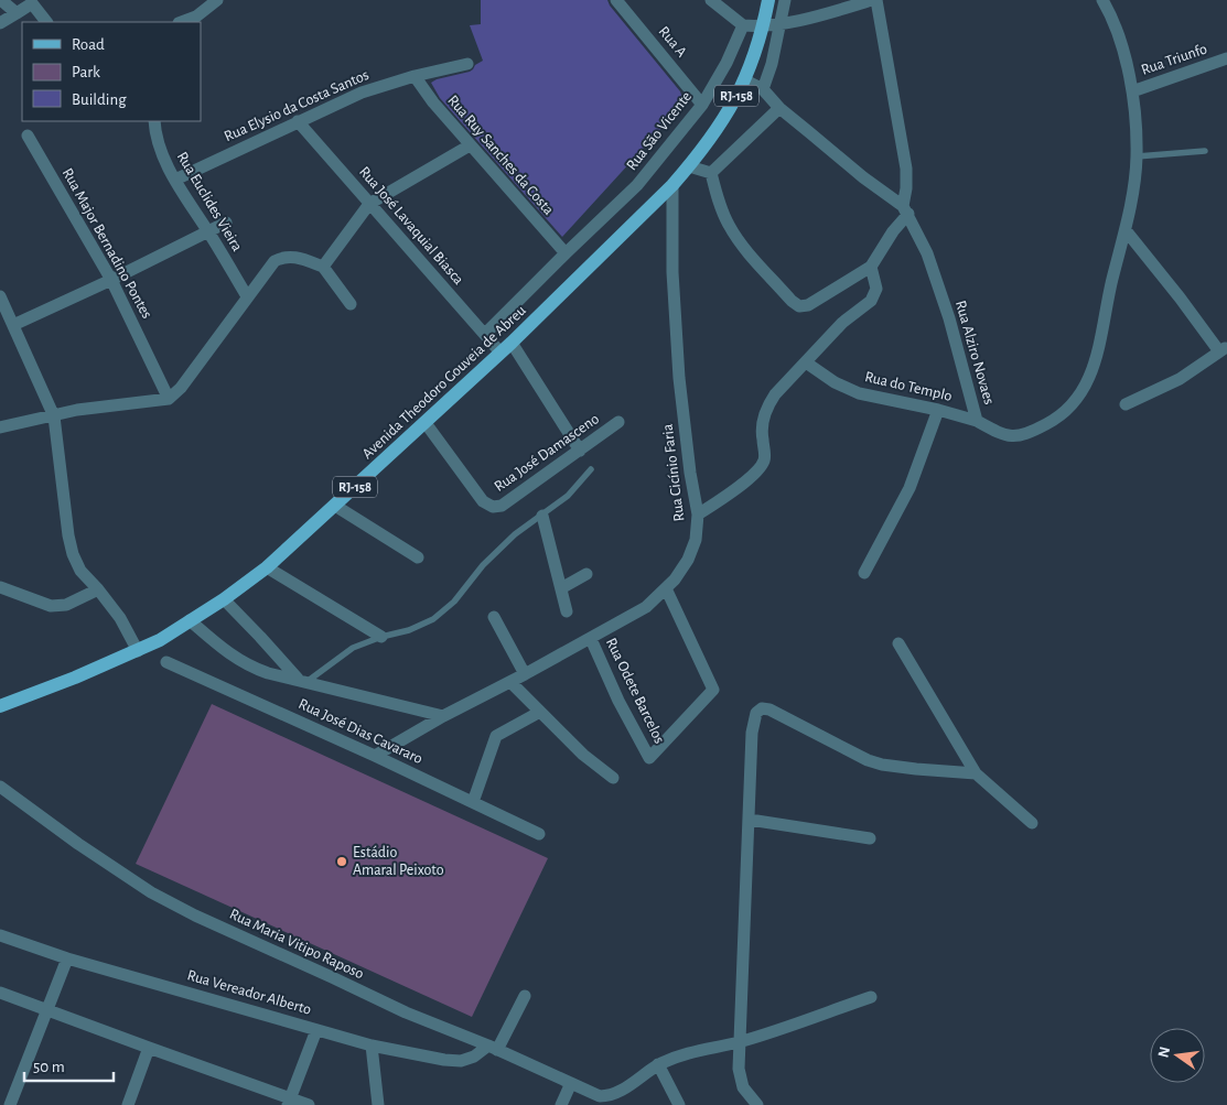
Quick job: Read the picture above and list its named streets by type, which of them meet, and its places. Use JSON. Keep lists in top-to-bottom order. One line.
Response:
{"streets":{"main road":["RJ-158","Avenida Theodoro Gouveia de Abreu"],"street":["Rua A","Rua Triunfo","Rua Elysio da Costa Santos","Rua São Vicente","Rua Ruy Sanches da Costa","Rua Euclides Vieira","Rua José Lavaquial Biasca","Rua Major Bernadino Pontes","Rua Alziro Novaes","Rua do Templo","Rua José Damasceno","Rua Cicínio Faria","Rua Odete Barcelos","Rua José Dias Cavararo","Rua Maria Vitipo Raposo","Rua Vereador Alberto"]},"crossings":[["Rua A","Rua São Vicente"],["Rua Triunfo","Rua Alziro Novaes"],["Rua Elysio da Costa Santos","Rua Ruy Sanches da Costa"],["Rua Elysio da Costa Santos","Rua Euclides Vieira"],["Rua Elysio da Costa Santos","Rua José Lavaquial Biasca"],["Rua São Vicente","Rua Ruy Sanches da Costa"],["Rua São Vicente","Rua José Lavaquial Biasca"],["Rua José Lavaquial Biasca","Avenida Theodoro Gouveia de Abreu"],["Rua Alziro Novaes","Avenida Theodoro Gouveia de Abreu"],["Rua Alziro Novaes","Rua do Templo"],["Avenida Theodoro Gouveia de Abreu","Rua José Damasceno"],["Avenida Theodoro Gouveia de Abreu","Rua Cicínio Faria"],["Rua Cicínio Faria","Rua Odete Barcelos"],["Rua Cicínio Faria","Rua José Dias Cavararo"],["Rua Maria Vitipo Raposo","Rua Vereador Alberto"]],"places":["Estádio Amaral Peixoto"],"legend":["Road","Park","Building"],"scale_bar":"50 m","north":"left"}
